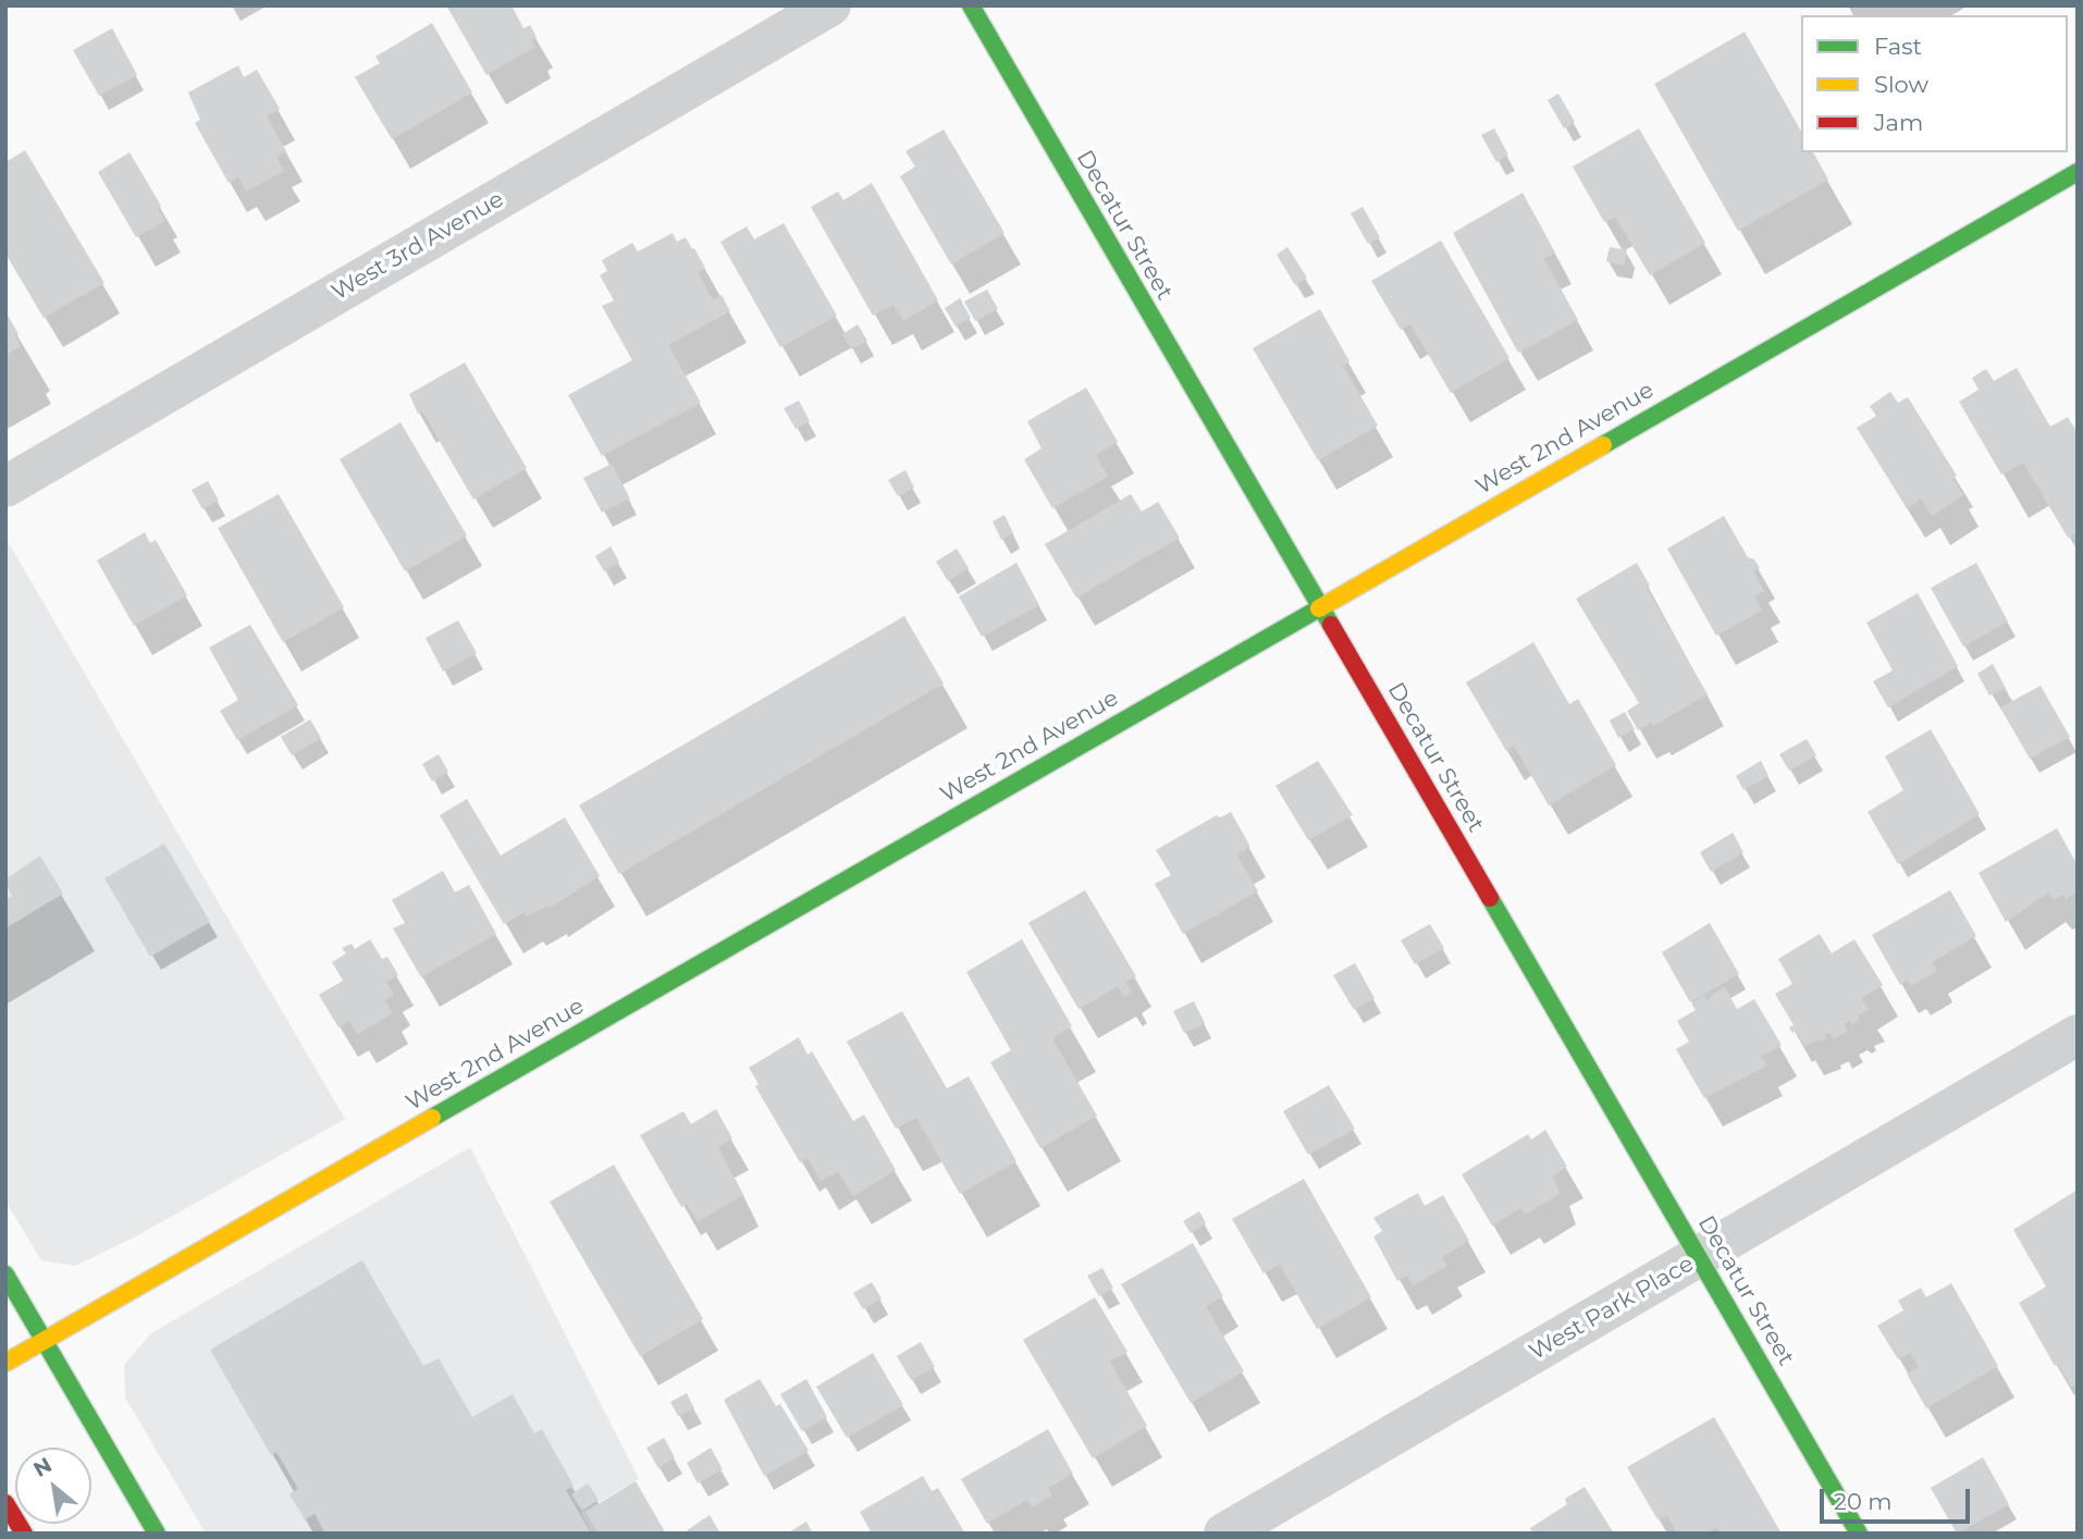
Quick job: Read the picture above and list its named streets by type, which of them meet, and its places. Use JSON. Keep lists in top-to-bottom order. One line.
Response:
{"streets":{"street":["Decatur Street","West 3rd Avenue","West 2nd Avenue","West Park Place"]},"crossings":[["Decatur Street","West 2nd Avenue"],["Decatur Street","West Park Place"]],"legend":["Fast","Slow","Jam"],"scale_bar":"20 m","north":"top left"}
